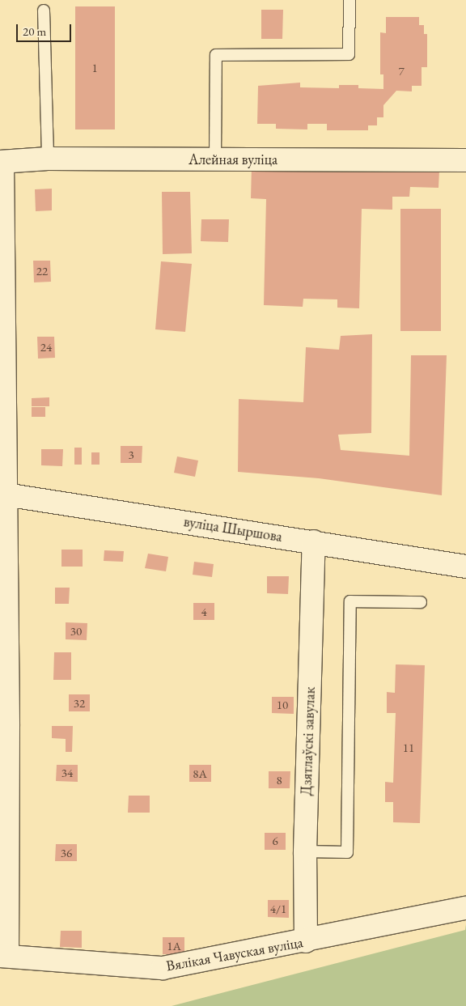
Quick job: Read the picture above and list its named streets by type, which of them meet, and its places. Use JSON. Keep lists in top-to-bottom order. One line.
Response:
{"streets":{"street":["Алейная вуліца","вуліца Шыршова","Дзятлаўскі завулак","Вялікая Чавуская вуліца"]},"crossings":[["вуліца Шыршова","Дзятлаўскі завулак"],["Дзятлаўскі завулак","Вялікая Чавуская вуліца"]],"house_numbers":["1","7","22","24","3","4","30","32","10","11","34","8А","8","6","36","4/1","1А"],"scale_bar":"20 m"}
